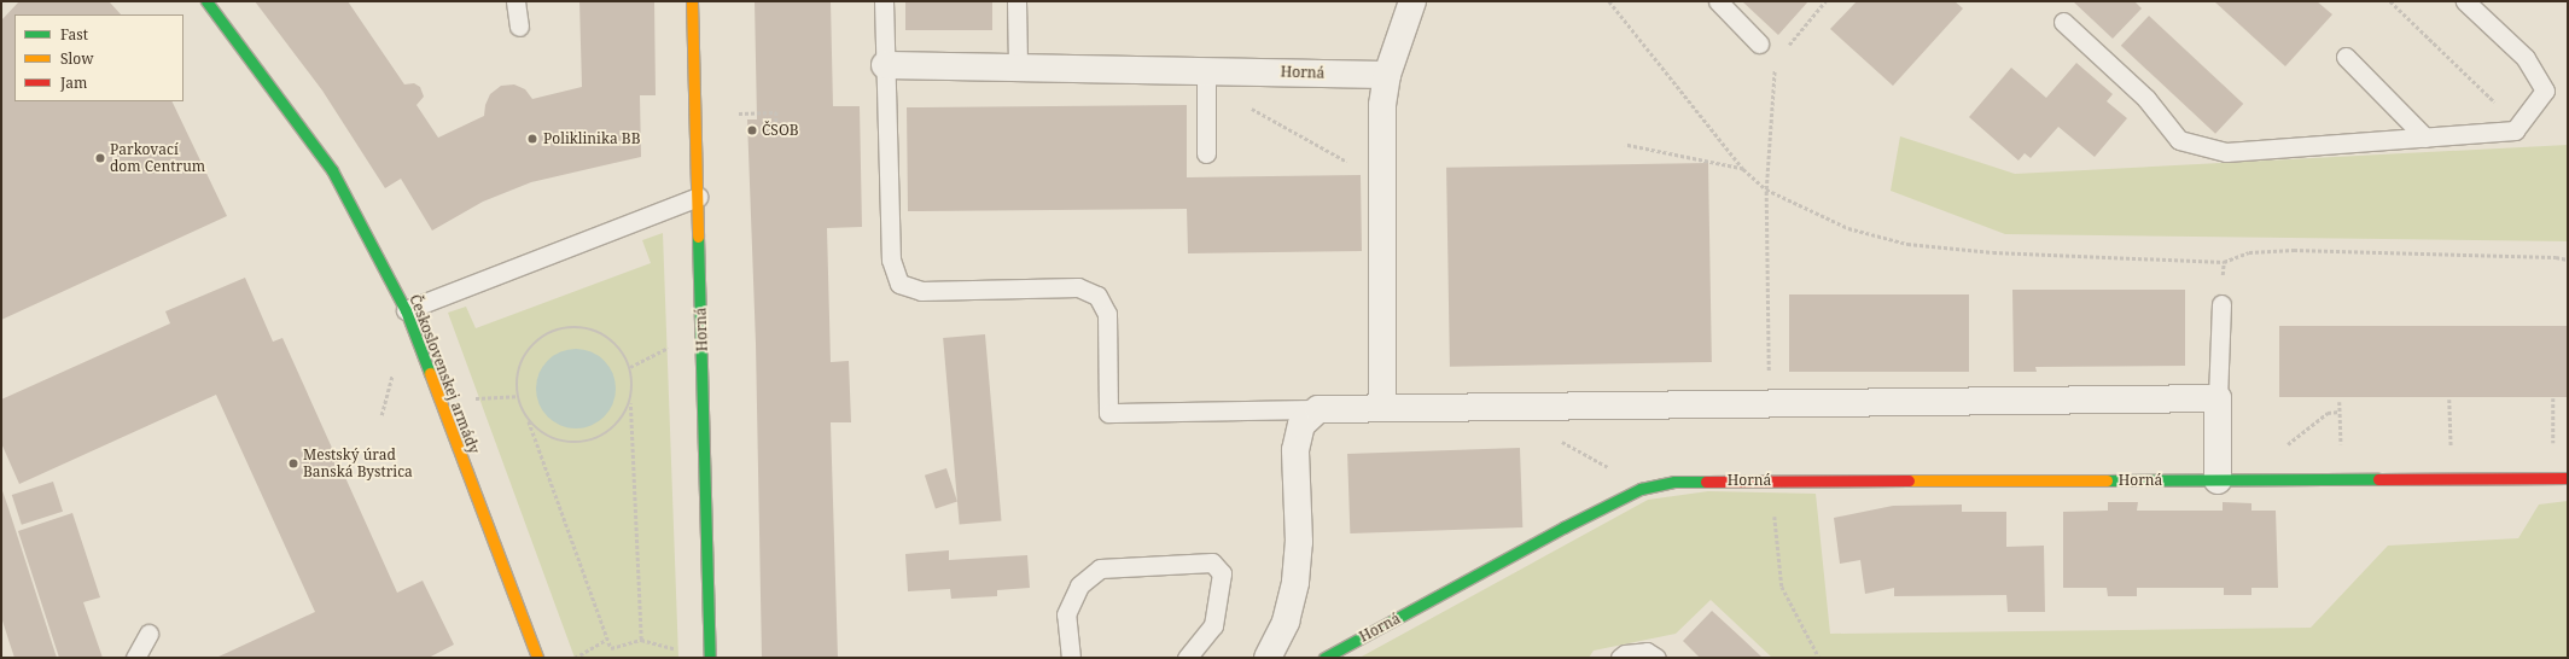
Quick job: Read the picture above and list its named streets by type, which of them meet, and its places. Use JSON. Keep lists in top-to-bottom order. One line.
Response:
{"streets":{"street":["Horná","Československej armády"]},"places":["ČSOB","Poliklinika BB","Parkovací dom Centrum","Mestský úrad Banská Bystrica"],"legend":["Fast","Slow","Jam"]}
